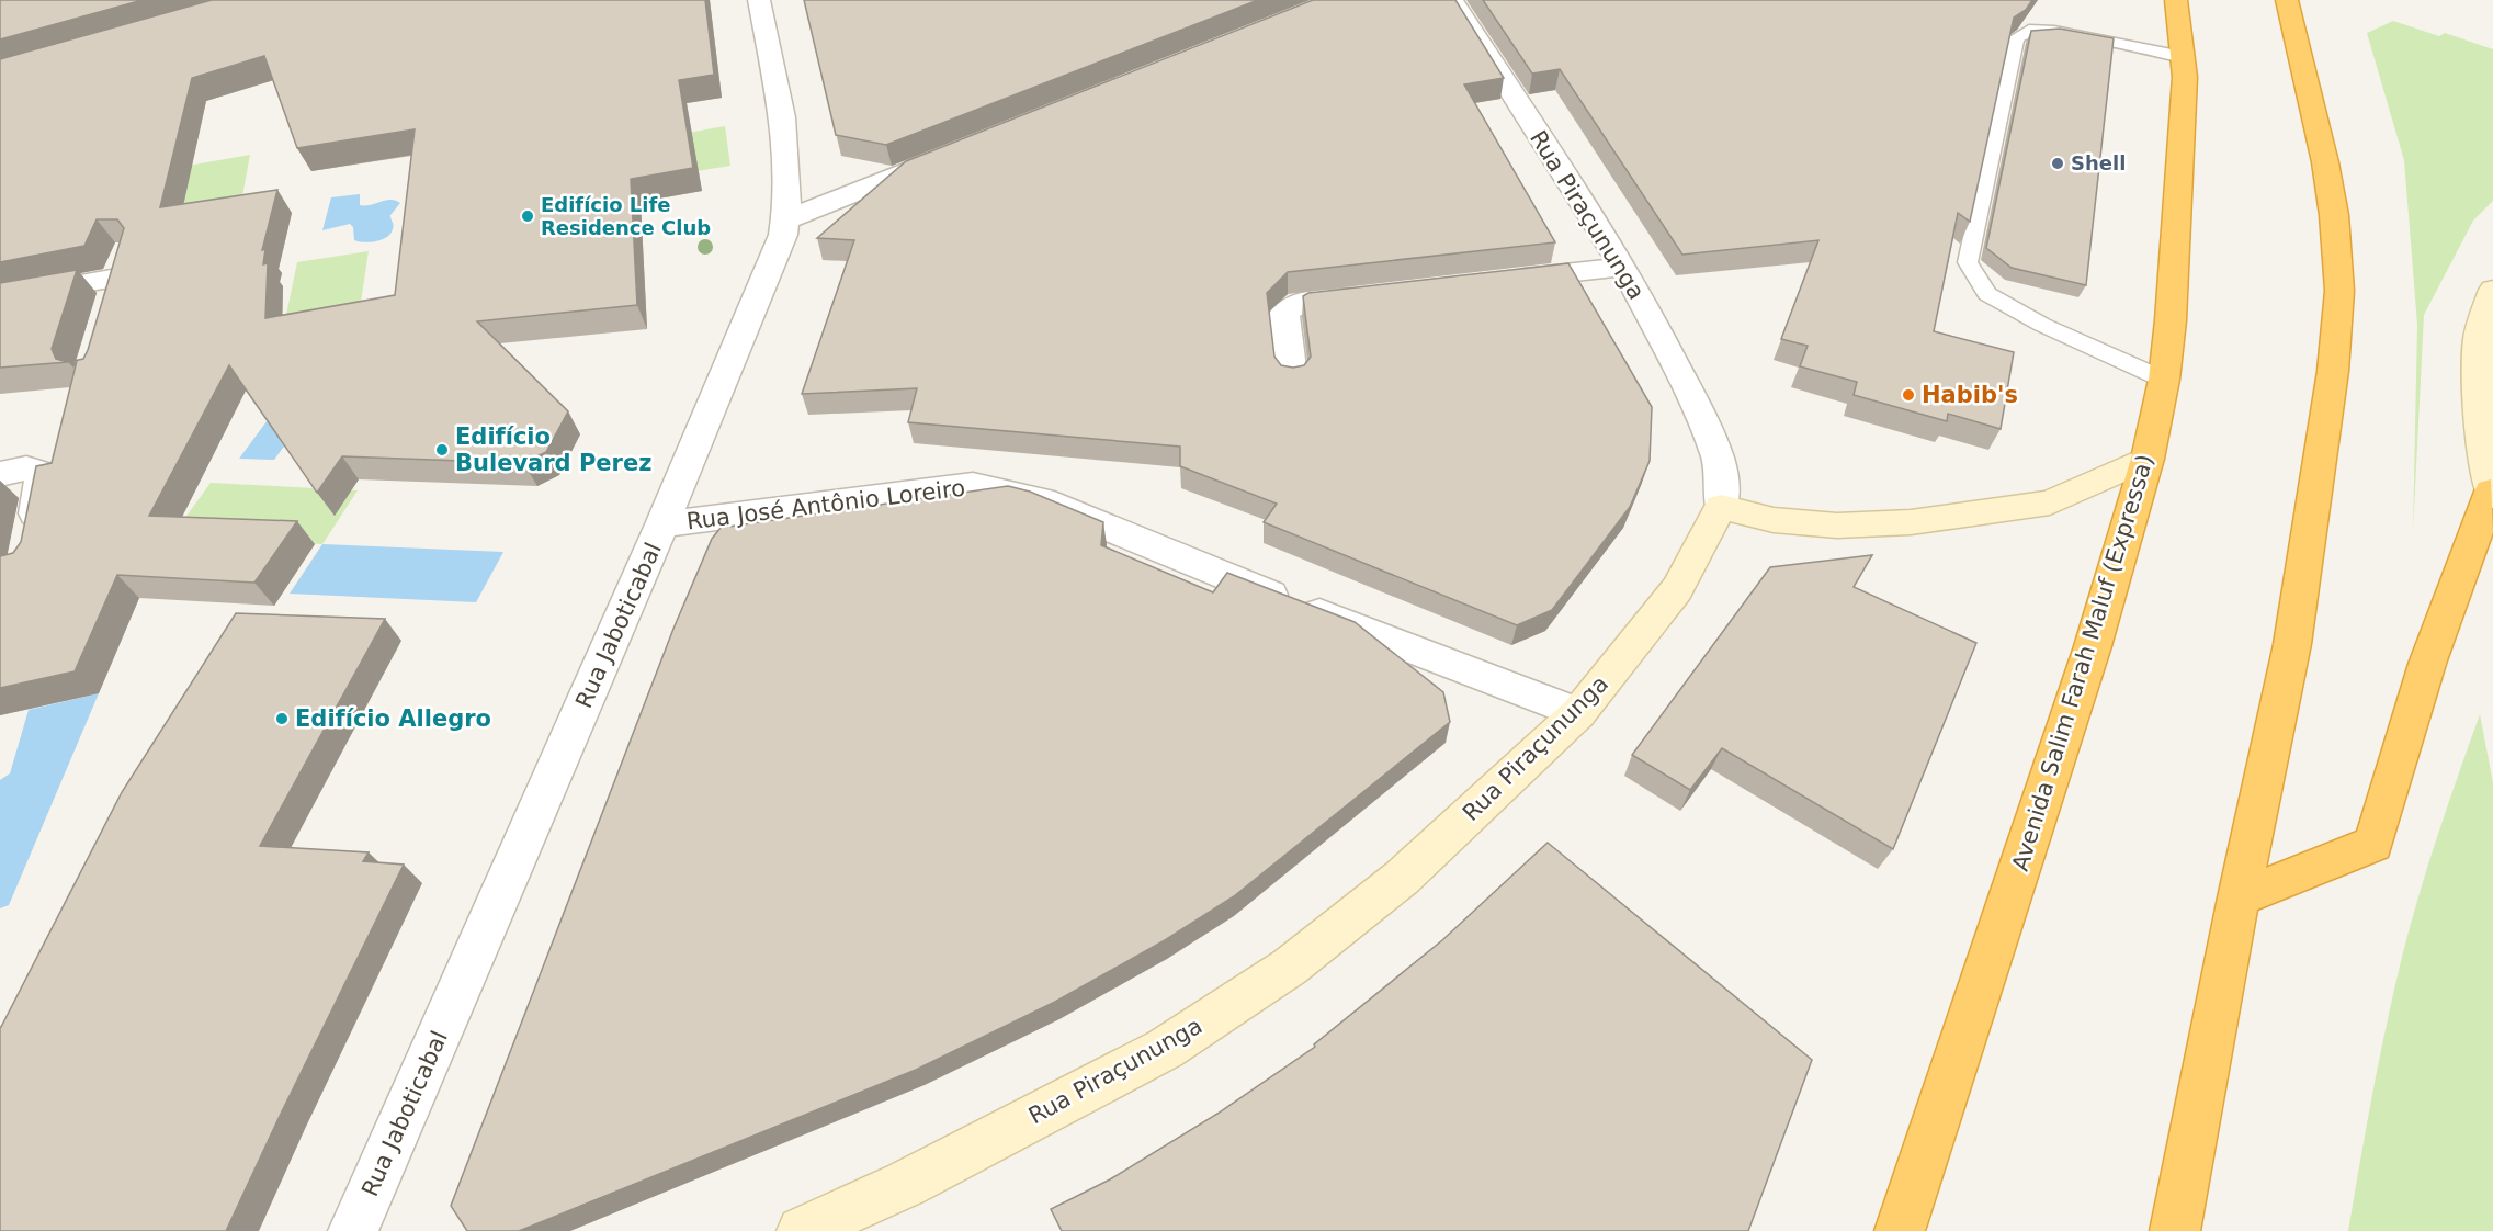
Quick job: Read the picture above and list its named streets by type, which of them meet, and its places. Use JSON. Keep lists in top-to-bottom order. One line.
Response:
{"streets":{"highway":["Avenida Salim Farah Maluf (Expressa)"],"main road":["Rua Piraçununga"],"street":["Rua José Antônio Loreiro","Rua Jaboticabal"]},"crossings":[["Rua Piraçununga","Rua José Antônio Loreiro"],["Rua José Antônio Loreiro","Rua Jaboticabal"]],"places":["Shell","Edifício Life Residence Club","Habib's","Edifício Bulevard Perez","Edifício Allegro"]}
